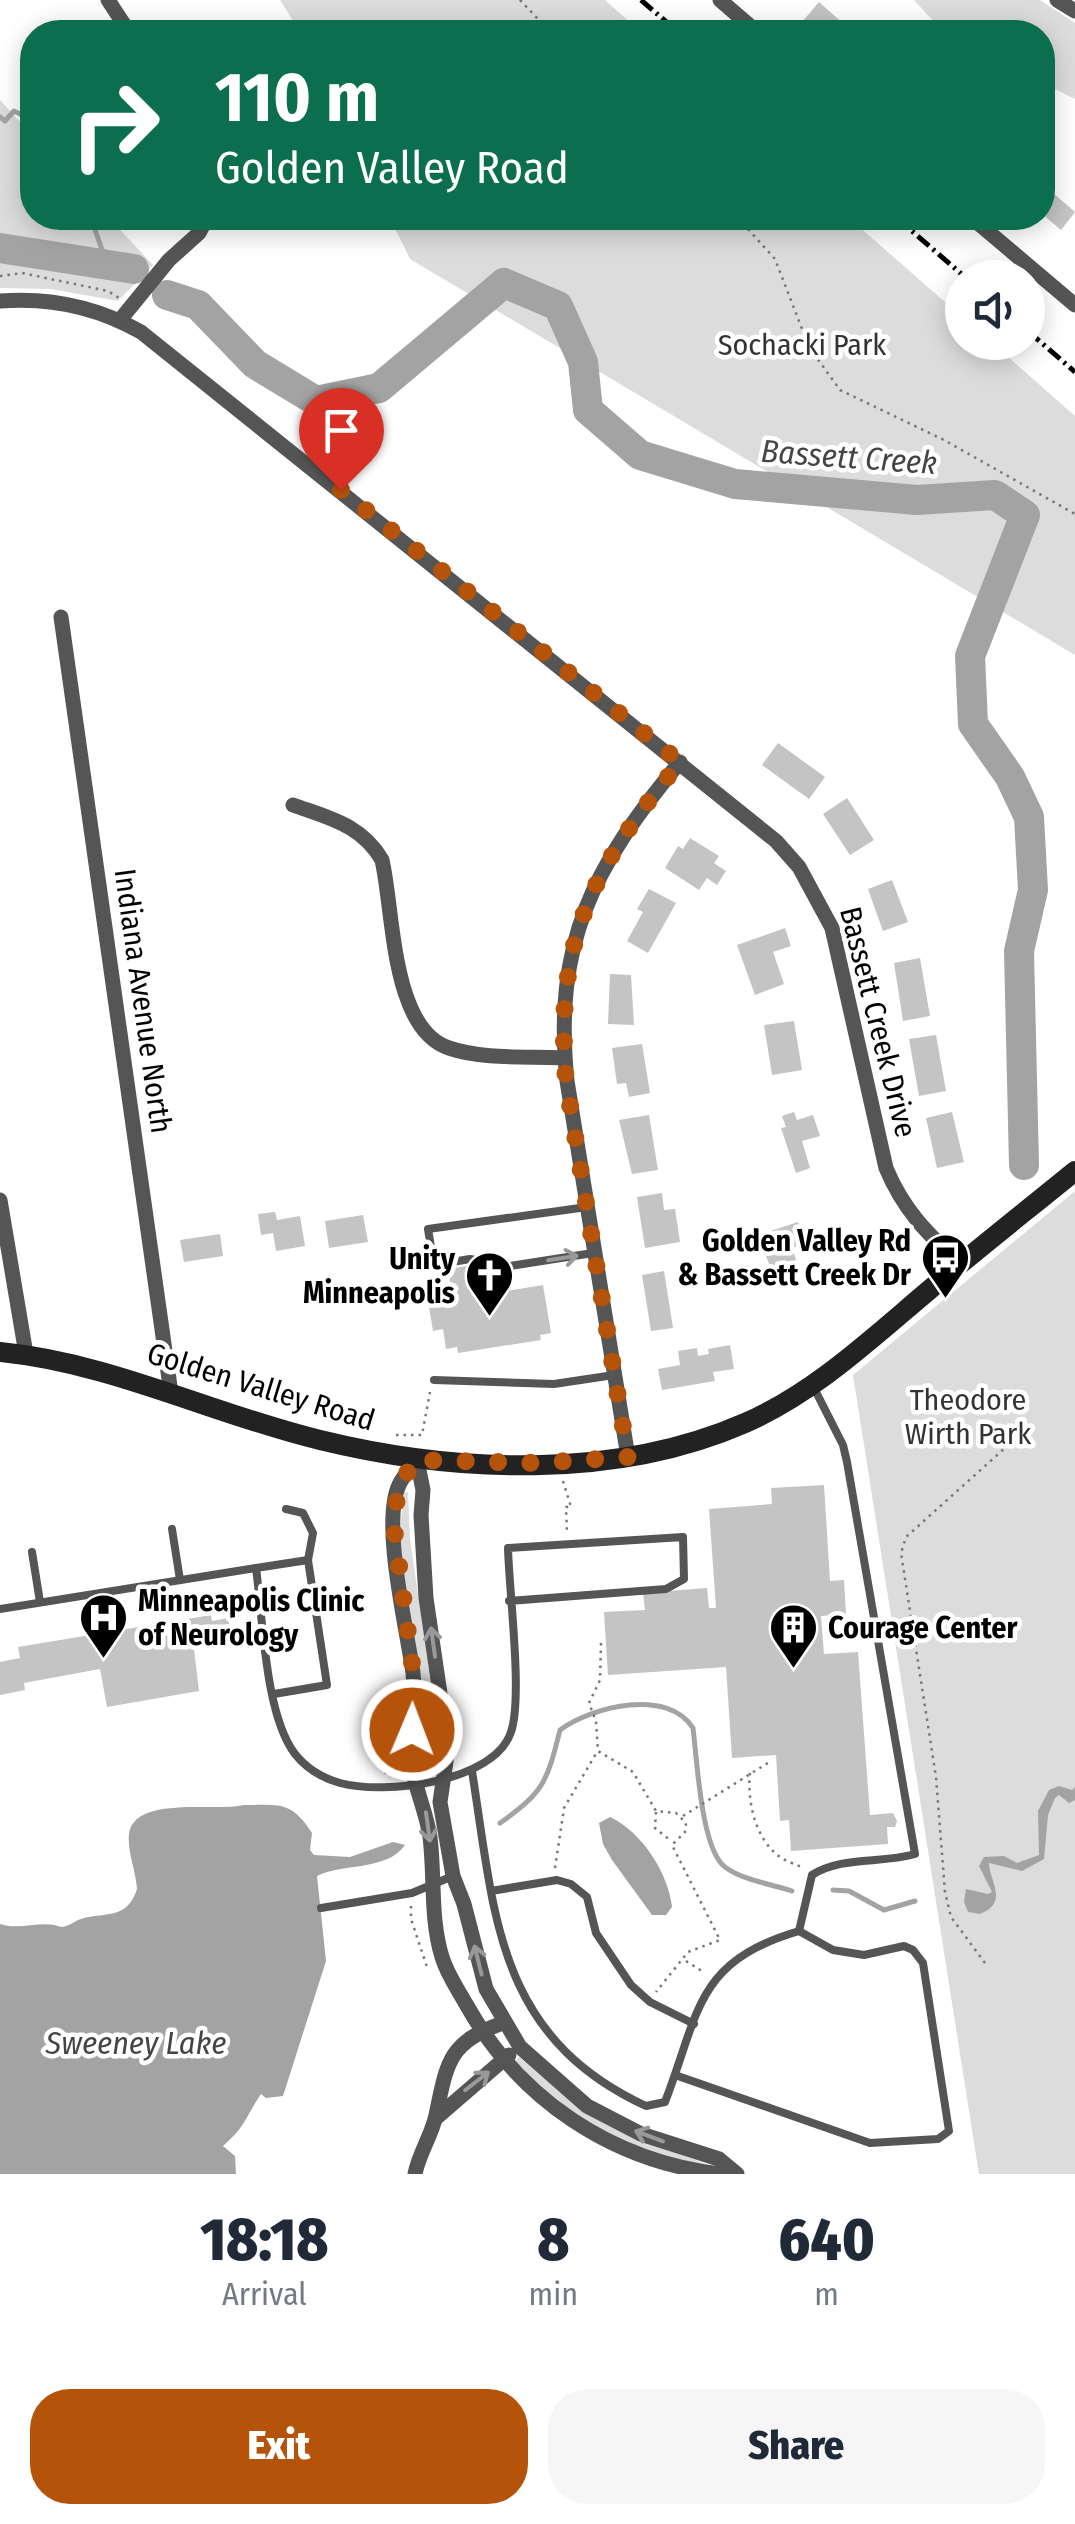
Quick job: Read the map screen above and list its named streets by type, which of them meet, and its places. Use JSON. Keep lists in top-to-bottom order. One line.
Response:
{"streets":{"street":["Indiana Avenue North","Bassett Creek Drive","Golden Valley Road"]},"crossings":[["Indiana Avenue North","Golden Valley Road"],["Bassett Creek Drive","Golden Valley Road"]],"water":["Bassett Creek","Sweeney Lake"],"parks":["Sochacki Park","Theodore Wirth Park"],"places":{"bus stop":["Golden Valley Rd & Bassett Creek Dr"],"church":["Unity Minneapolis"],"hospital":["Minneapolis Clinic of Neurology"],"building":["Courage Center"]},"page":{"turn":["110 m","Golden Valley Road"],"eta":["18:18","Arrival","8","min","640","m"],"buttons":["Exit","Share"]}}
